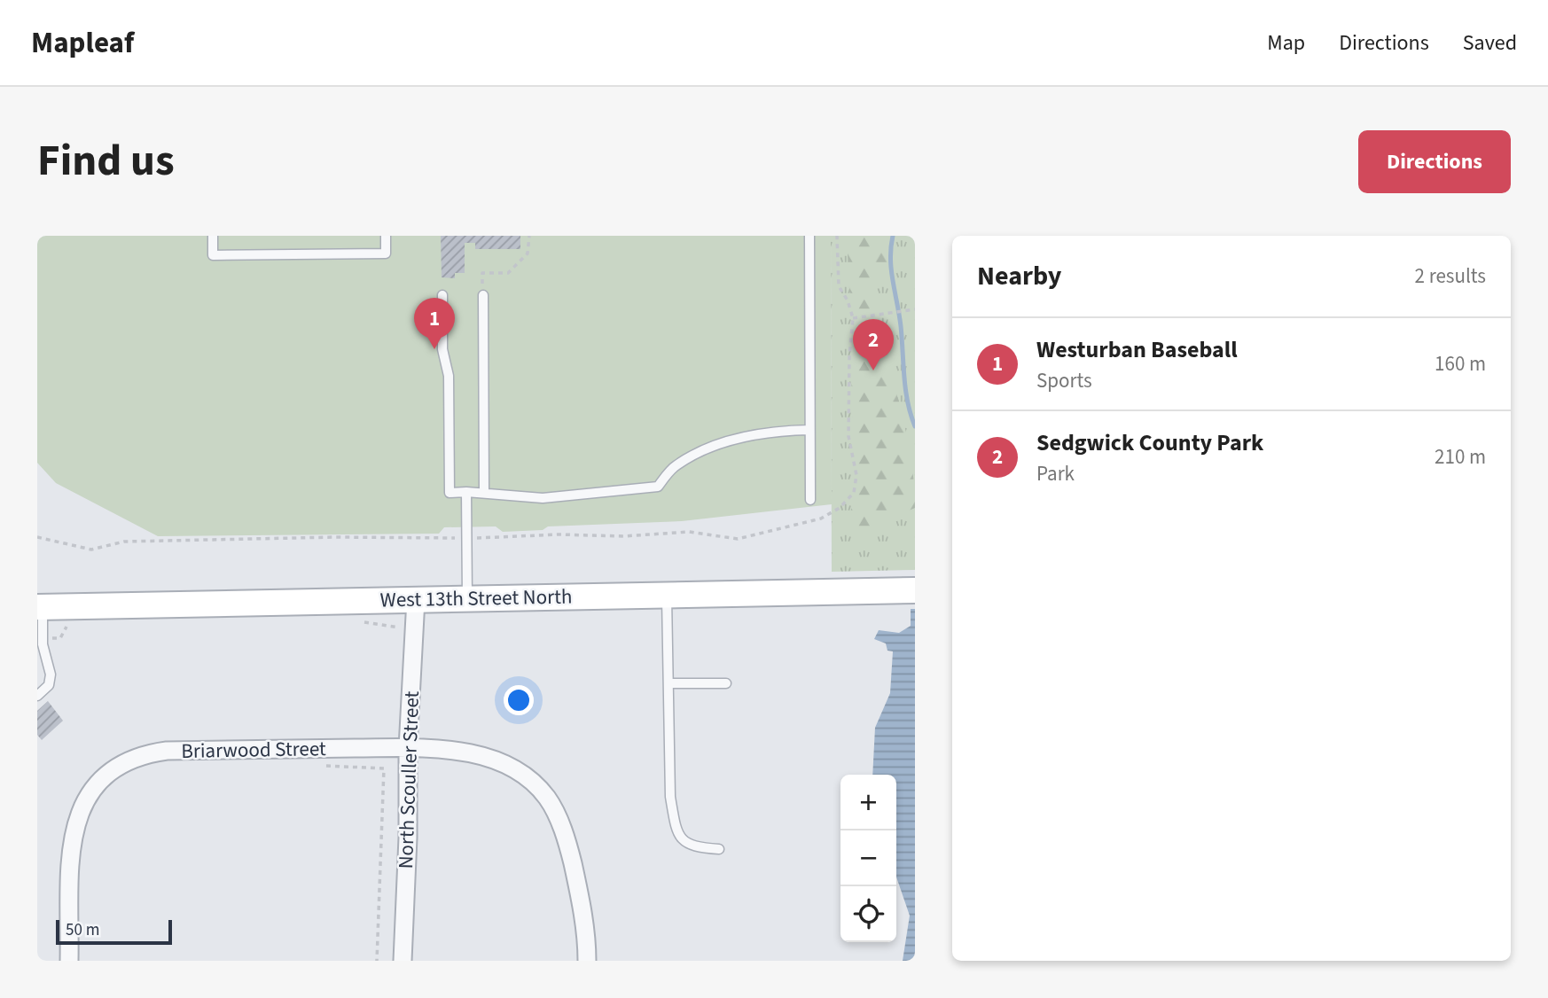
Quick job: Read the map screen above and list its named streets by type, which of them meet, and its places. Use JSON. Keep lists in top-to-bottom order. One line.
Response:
{"streets":{"street":["West 13th Street North","Briarwood Street","North Scouller Street"]},"crossings":[["West 13th Street North","North Scouller Street"],["Briarwood Street","North Scouller Street"]],"scale_bar":"50 m","page":{"header":"Mapleaf","nav":["Map","Directions","Saved"],"title":"Find us","buttons":"Directions","heading":["Nearby","2 results"],"pins":["1","2"],"list":[{"mark":"1","name":"Westurban Baseball","note":"Sports","value":"160 m"},{"mark":"2","name":"Sedgwick County Park","note":"Park","value":"210 m"}],"map_buttons":["+","−"],"scale":"50 m"}}
